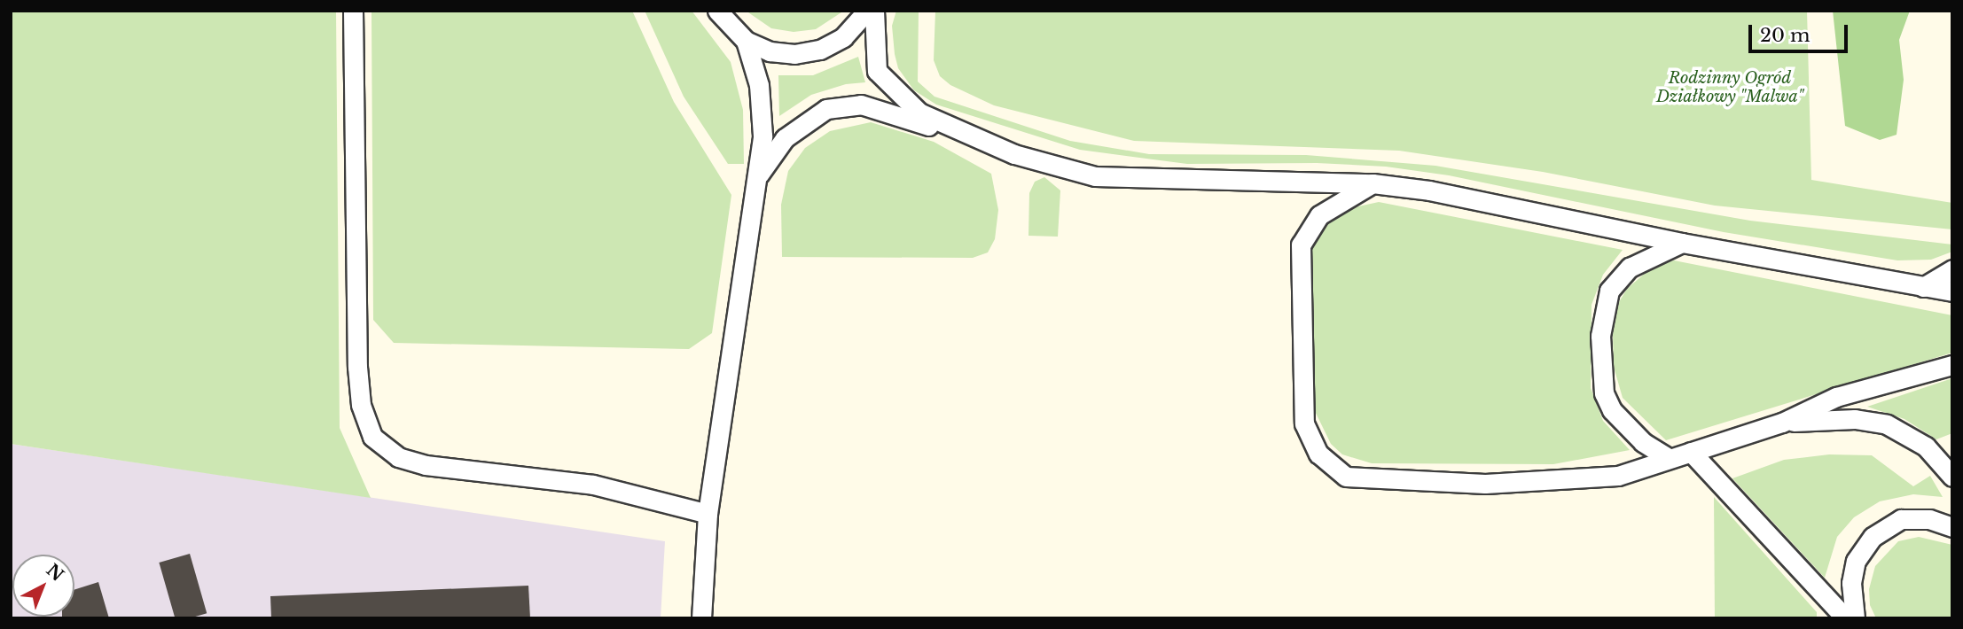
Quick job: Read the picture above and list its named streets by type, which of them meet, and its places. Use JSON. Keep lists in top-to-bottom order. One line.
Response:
{"parks":["Rodzinny Ogród Działkowy \"Malwa\""],"scale_bar":"20 m","north":"top right"}
